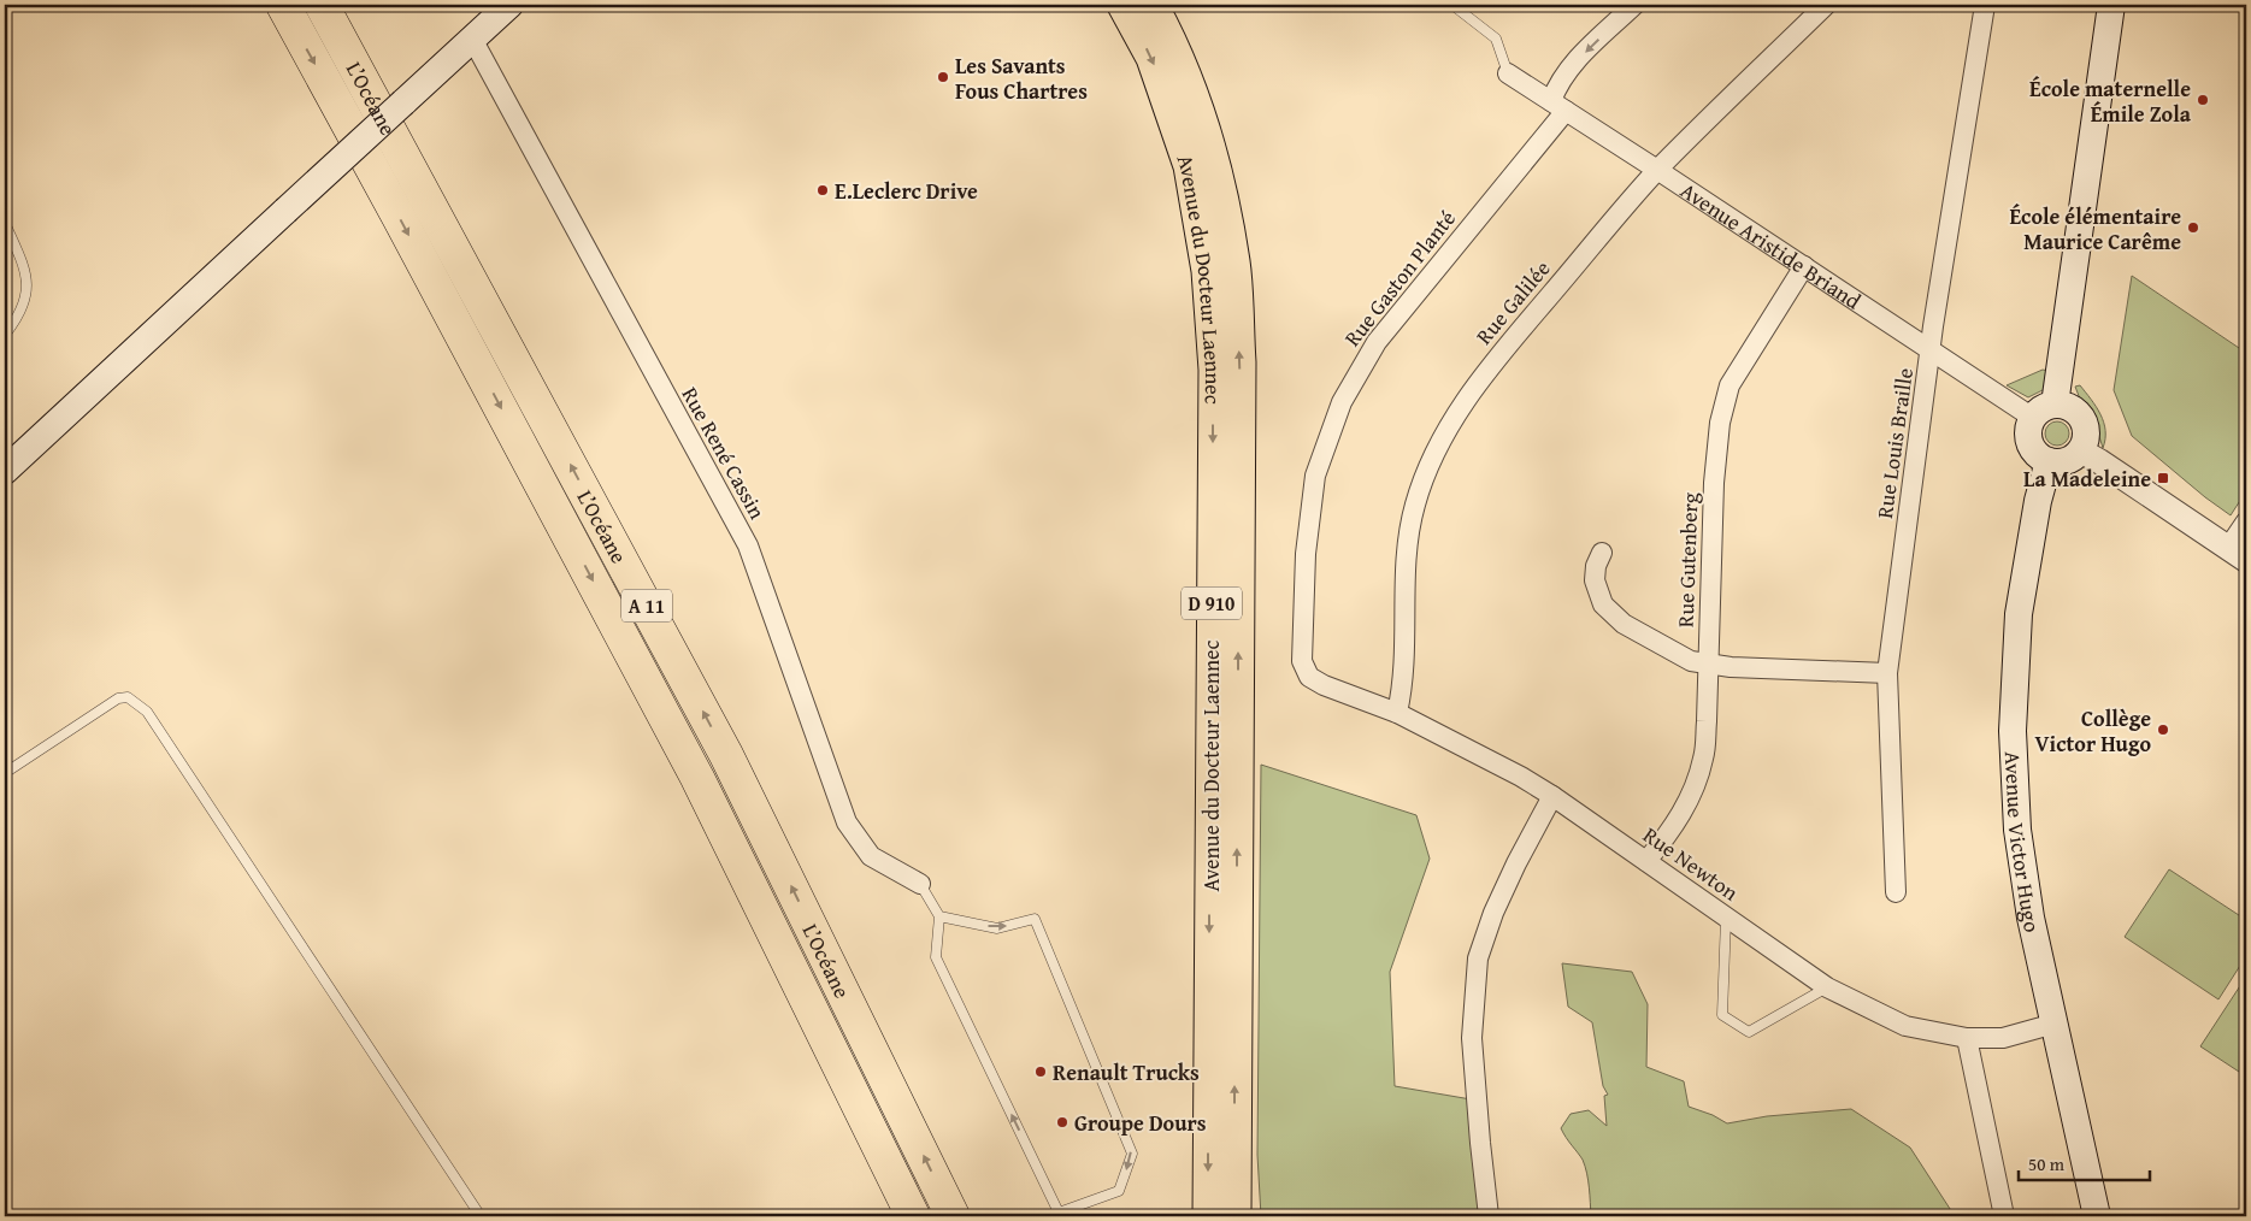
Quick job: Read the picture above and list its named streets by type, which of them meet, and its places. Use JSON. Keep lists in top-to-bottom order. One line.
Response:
{"streets":{"highway":["L’Océane","A 11"],"main road":["Avenue du Docteur Laennec","D 910","Avenue Victor Hugo"],"street":["Avenue Aristide Briand","Rue Gaston Planté","Rue Galilée","Rue Louis Braille","Rue René Cassin","Rue Gutenberg","Rue Newton"]},"crossings":[["Avenue Aristide Briand","Rue Gaston Planté"],["Avenue Aristide Briand","Rue Galilée"],["Avenue Aristide Briand","Rue Louis Braille"],["Avenue Aristide Briand","Rue Gutenberg"],["Avenue Aristide Briand","Avenue Victor Hugo"],["Rue Gaston Planté","Rue Newton"],["Rue Galilée","Rue Newton"],["Rue Gutenberg","Rue Newton"],["Avenue Victor Hugo","Rue Newton"]],"places":{"other":["Les Savants Fous Chartres","École maternelle Émile Zola","E.Leclerc Drive","École élémentaire Maurice Carême","Collège Victor Hugo","Renault Trucks","Groupe Dours"],"transit":["La Madeleine"]},"scale_bar":"50 m"}
